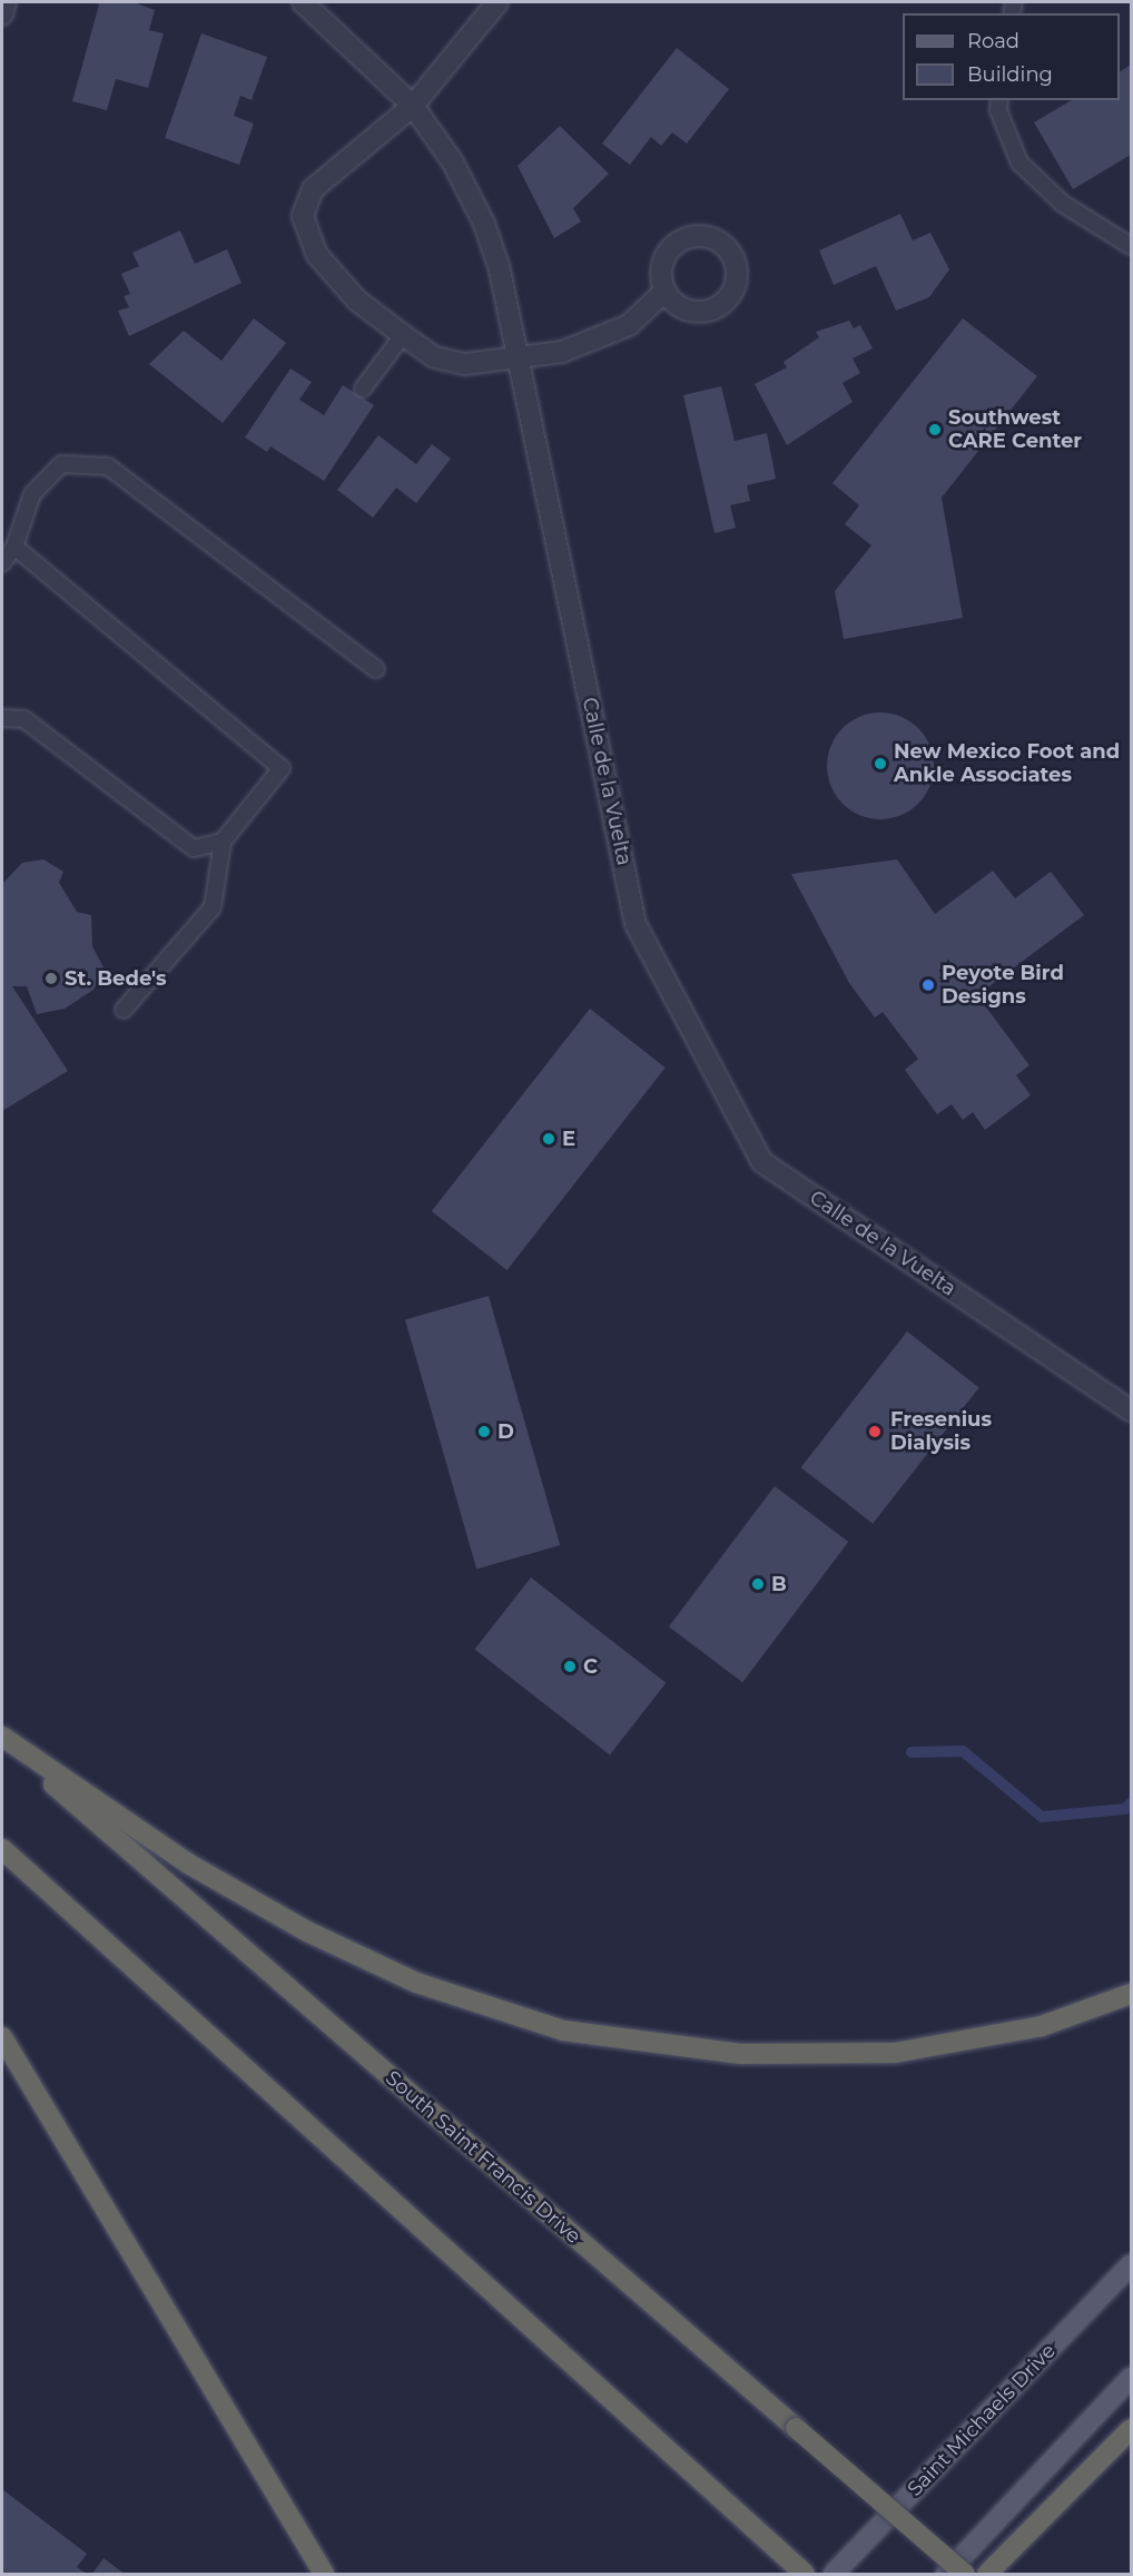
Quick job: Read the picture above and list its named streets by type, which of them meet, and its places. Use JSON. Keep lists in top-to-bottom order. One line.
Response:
{"streets":{"highway":["South Saint Francis Drive"],"main road":["Saint Michaels Drive"],"street":["Calle de la Vuelta"]},"places":["Southwest CARE Center","New Mexico Foot and Ankle Associates","St. Bede's","Peyote Bird Designs","E","D","Fresenius Dialysis","B","C"],"legend":["Road","Building"]}
